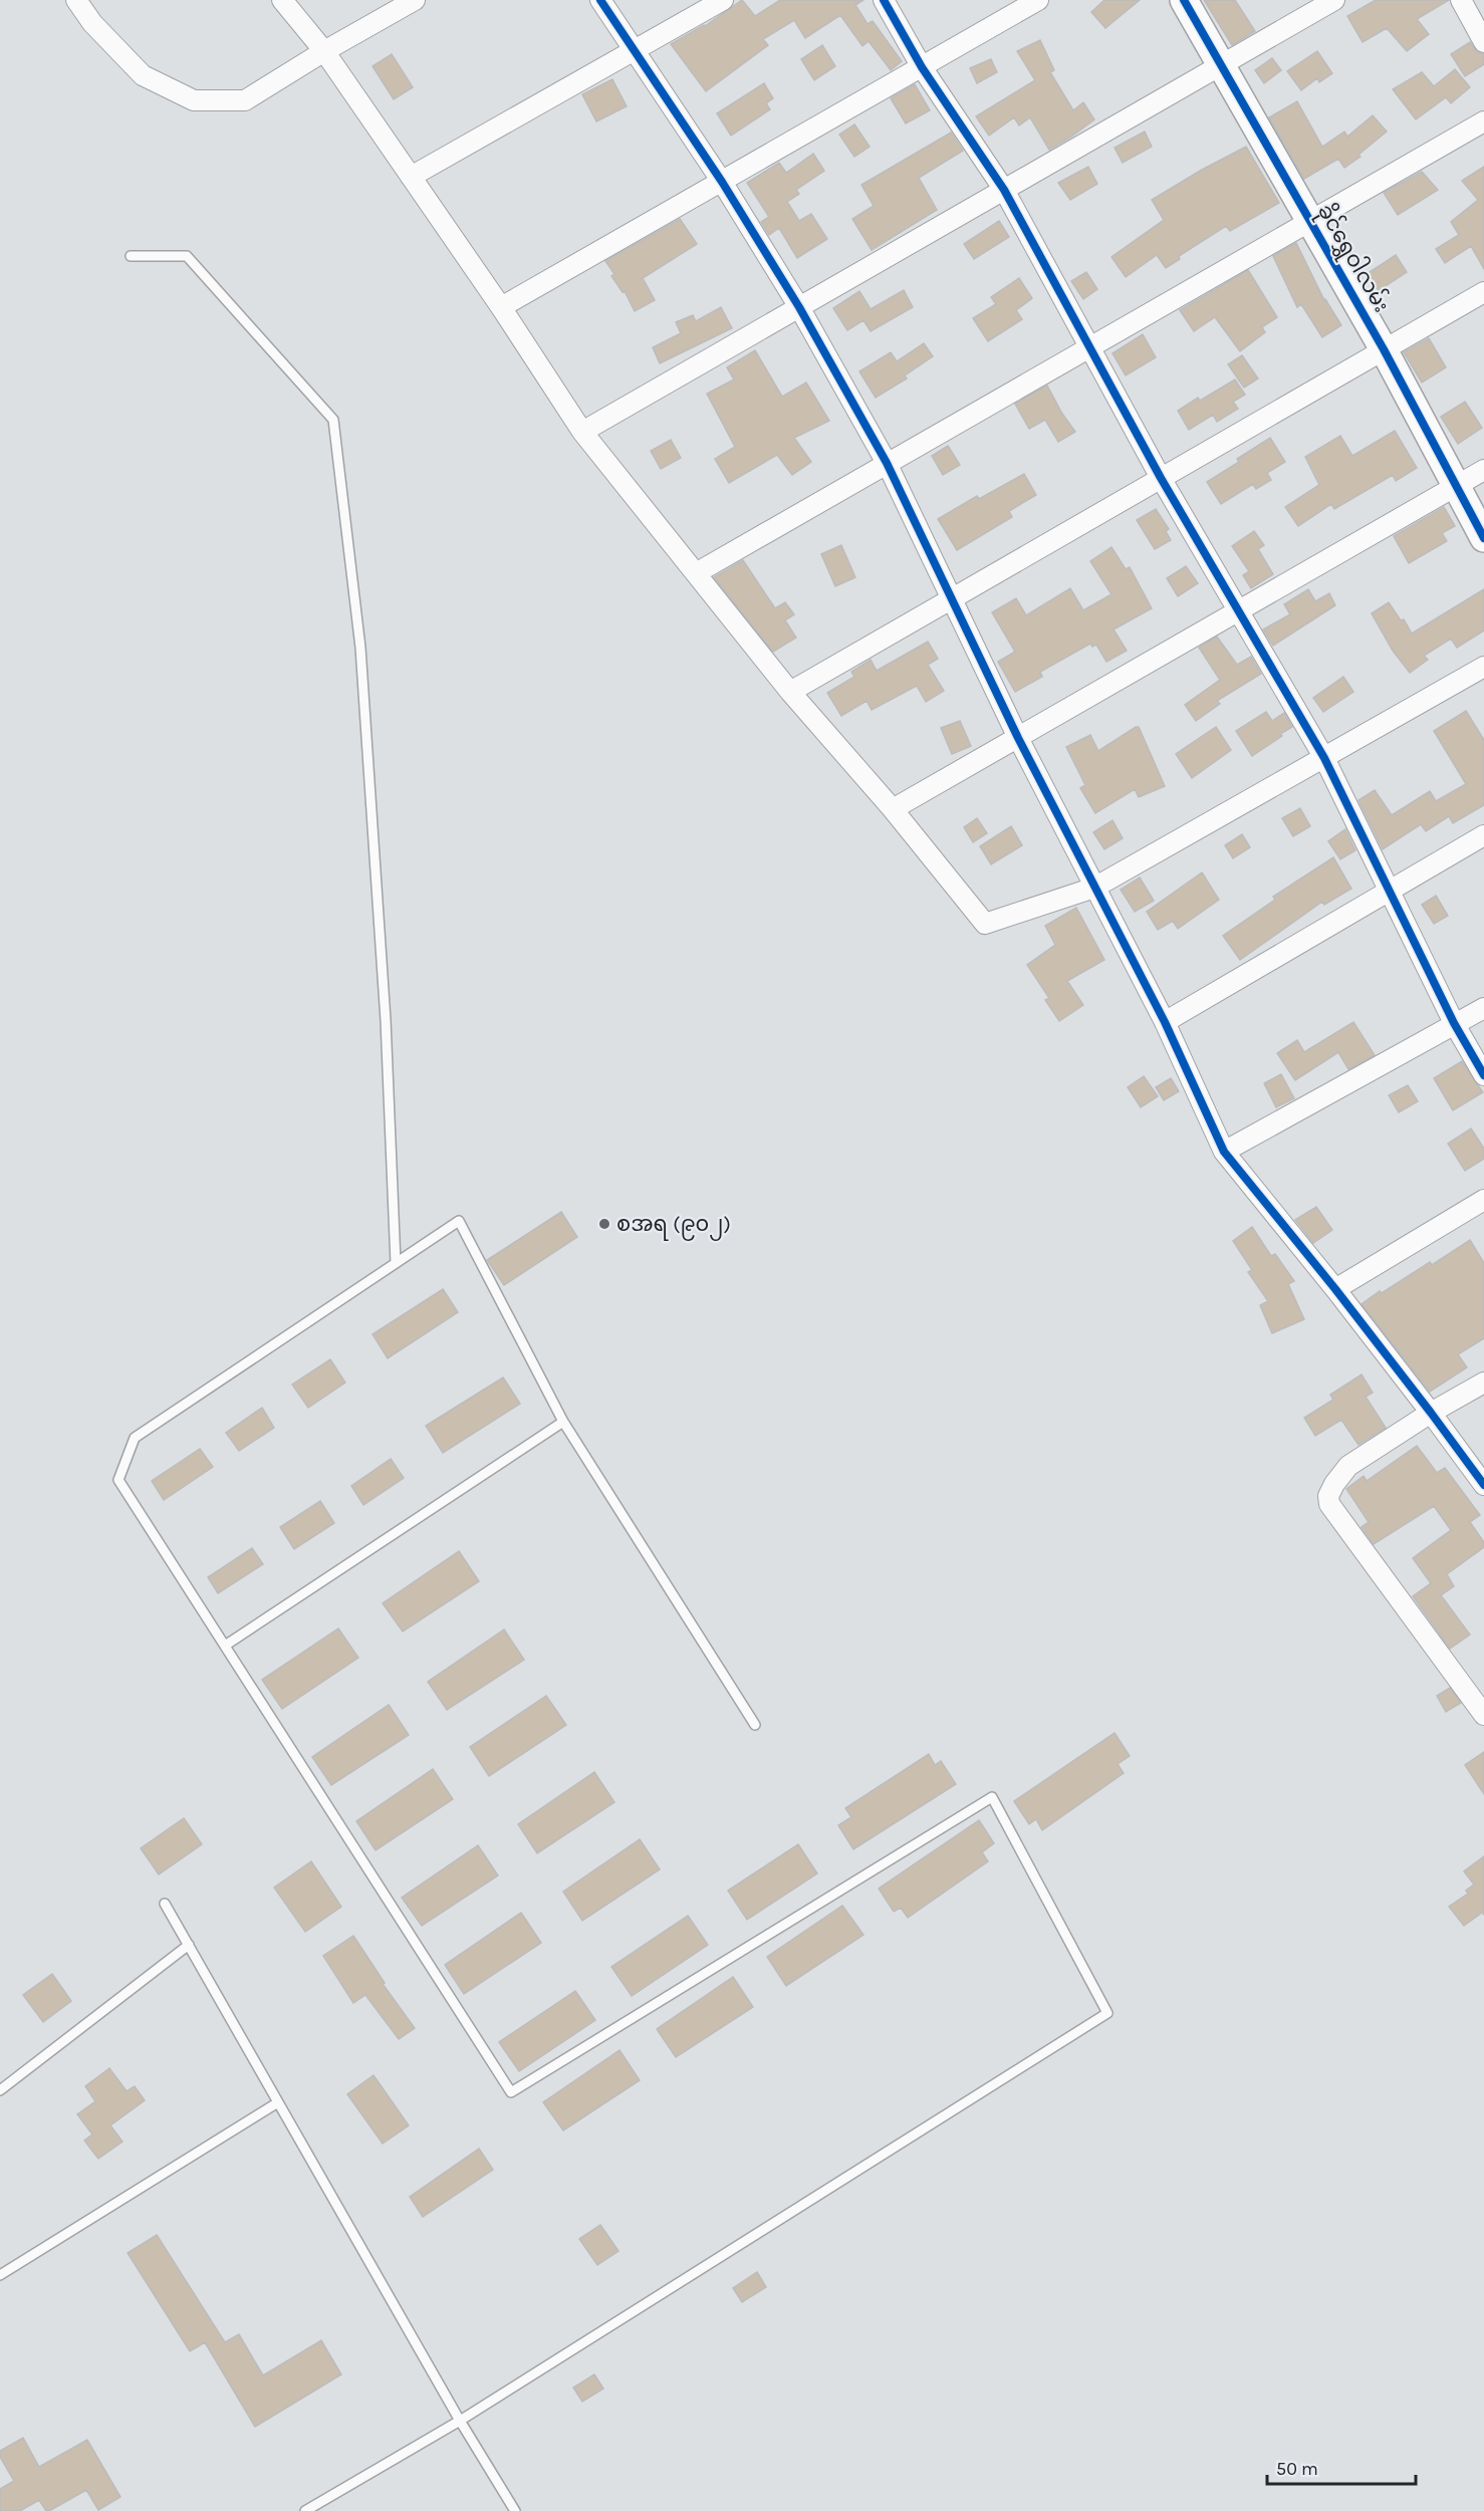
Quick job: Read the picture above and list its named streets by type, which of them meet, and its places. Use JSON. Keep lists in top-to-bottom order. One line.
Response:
{"streets":{"street":["ခိုင်ရွှေဝါလမ်း"]},"places":["စအရ (၉၀၂)"],"scale_bar":"50 m"}
